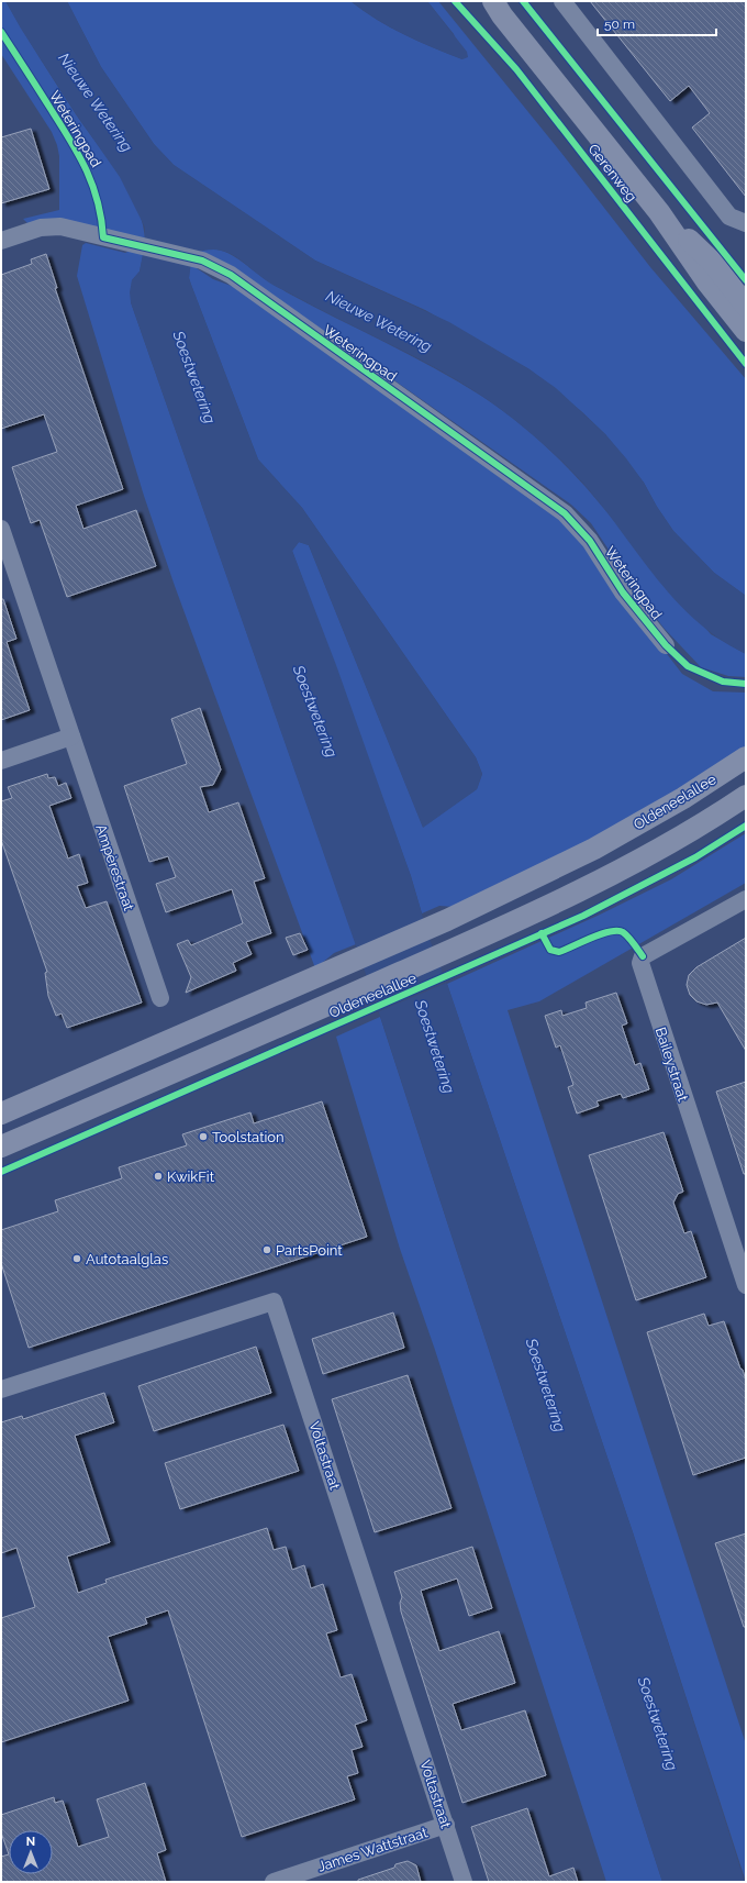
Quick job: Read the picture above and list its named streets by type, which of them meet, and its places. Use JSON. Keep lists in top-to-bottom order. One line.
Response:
{"streets":{"main road":["Gerenweg","Oldeneelallee"],"street":["Weteringpad","Ampèrestraat","Baileystraat","Voltastraat","James Wattstraat"]},"crossings":[["Voltastraat","James Wattstraat"]],"water":["Nieuwe Wetering","Soestwetering"],"places":["Toolstation","KwikFit","PartsPoint","Autotaalglas"],"scale_bar":"50 m","north":"top"}
